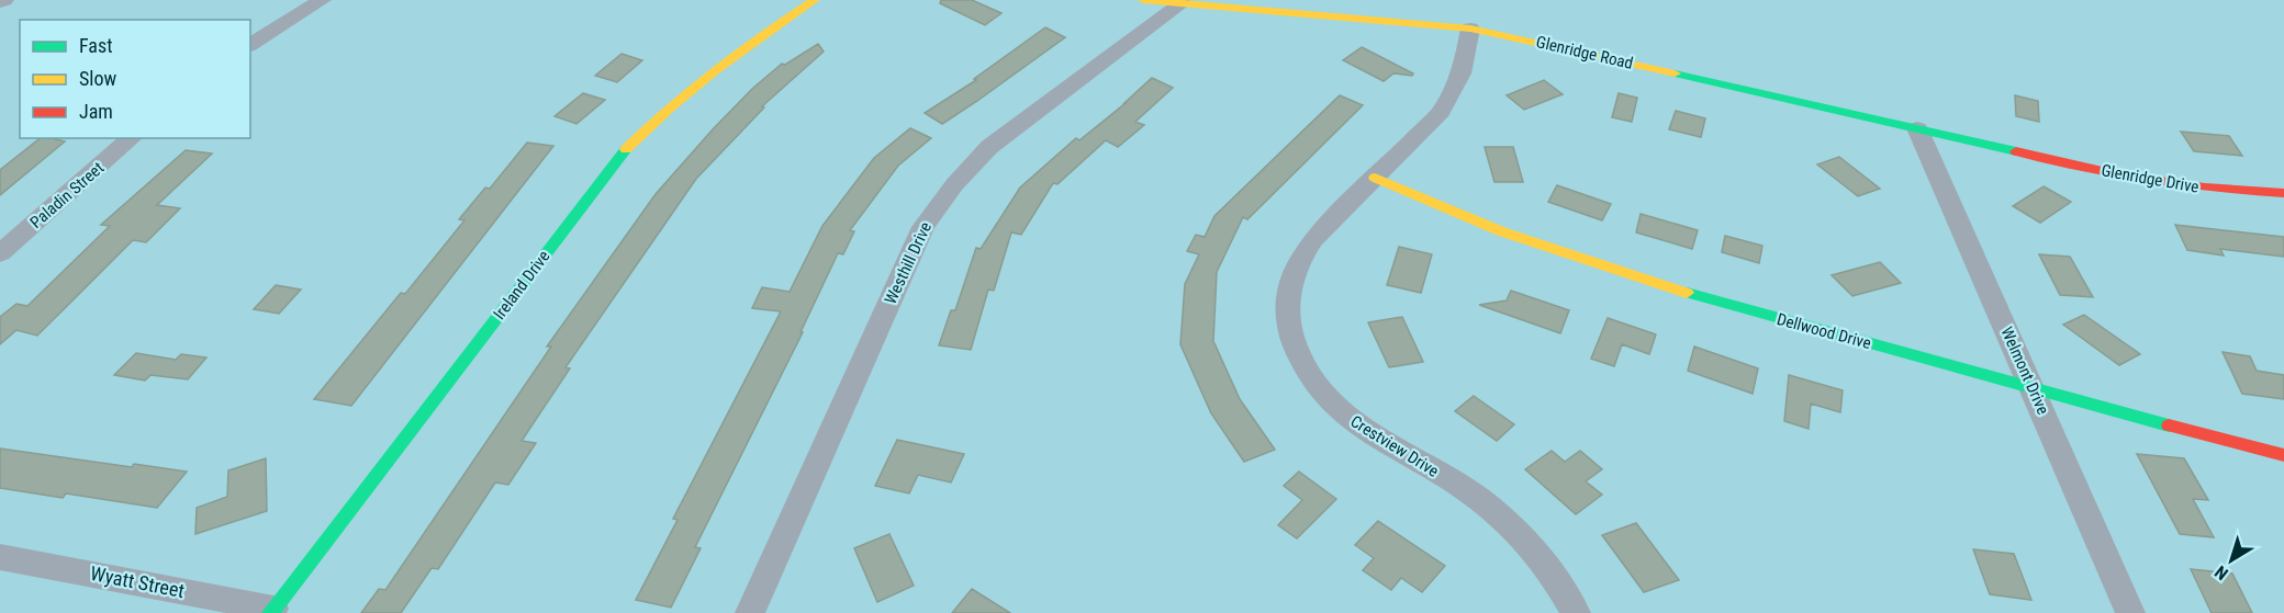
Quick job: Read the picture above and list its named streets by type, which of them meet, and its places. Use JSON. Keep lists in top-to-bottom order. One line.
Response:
{"streets":{"street":["Glenridge Road","Glenridge Drive","Paladin Street","Westhill Drive","Ireland Drive","Dellwood Drive","Welmont Drive","Crestview Drive","Wyatt Street"]},"crossings":[["Glenridge Road","Glenridge Drive"],["Glenridge Road","Westhill Drive"],["Glenridge Road","Welmont Drive"],["Glenridge Road","Crestview Drive"],["Ireland Drive","Wyatt Street"],["Dellwood Drive","Welmont Drive"],["Dellwood Drive","Crestview Drive"]],"legend":["Fast","Slow","Jam"],"north":"bottom left"}
